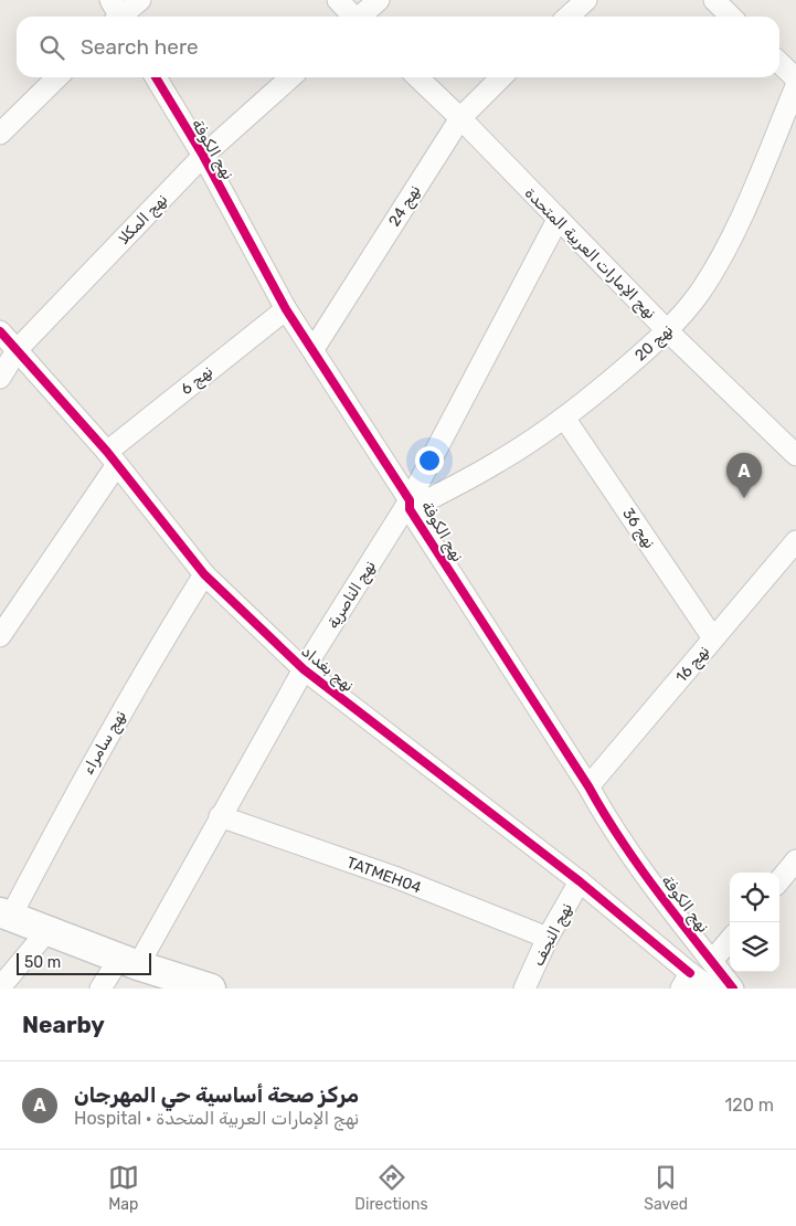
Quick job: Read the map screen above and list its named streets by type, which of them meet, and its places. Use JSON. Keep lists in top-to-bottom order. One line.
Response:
{"streets":{"street":["نهج الكوفة","نهج 24","نهج المكلا","نهج الإمارات العربية المتحدة","نهج 20","نهج 6","نهج 36","نهج الناصرية","نهج 16","نهج بغداد","نهج سامراء","TATMEH04","نهج النجف"]},"crossings":[["نهج الكوفة","نهج 24"],["نهج الكوفة","نهج المكلا"],["نهج الكوفة","نهج 20"],["نهج الكوفة","نهج 6"],["نهج الكوفة","نهج الناصرية"],["نهج الكوفة","نهج 16"],["نهج 24","نهج الإمارات العربية المتحدة"],["نهج المكلا","نهج بغداد"],["نهج الإمارات العربية المتحدة","نهج 20"],["نهج الإمارات العربية المتحدة","نهج الناصرية"],["نهج 20","نهج 36"],["نهج 20","نهج الناصرية"],["نهج 6","نهج بغداد"],["نهج 36","نهج 16"],["نهج الناصرية","نهج بغداد"],["نهج الناصرية","TATMEH04"],["نهج بغداد","نهج سامراء"],["نهج بغداد","نهج النجف"],["TATMEH04","نهج النجف"]],"scale_bar":"50 m","page":{"search":"Search here","pins":"A","scale":"50 m","heading":"Nearby","list":[{"mark":"A","name":"مركز صحة أساسية حي المهرجان","note":"Hospital · نهج الإمارات العربية المتحدة","value":"120 m"}],"nav":["Map","Directions","Saved"]}}
